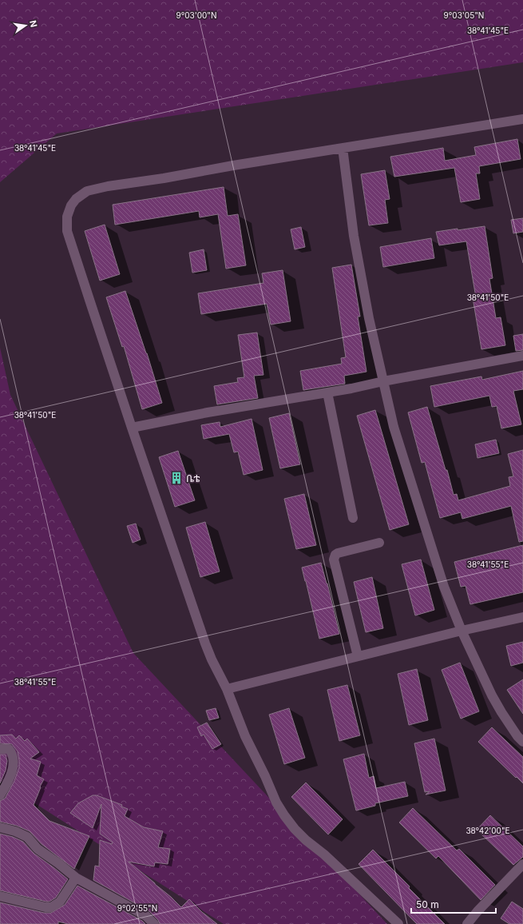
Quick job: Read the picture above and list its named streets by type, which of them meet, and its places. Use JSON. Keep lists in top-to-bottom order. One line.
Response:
{"places":{"building":["ቤቴ"]},"scale_bar":"50 m","north":"right","coordinates":["9°03'05\"N","9°03'00\"N","38°41'45\"E","38°41'50\"E","38°41'55\"E","38°42'00\"E","9°02'55\"N"]}
